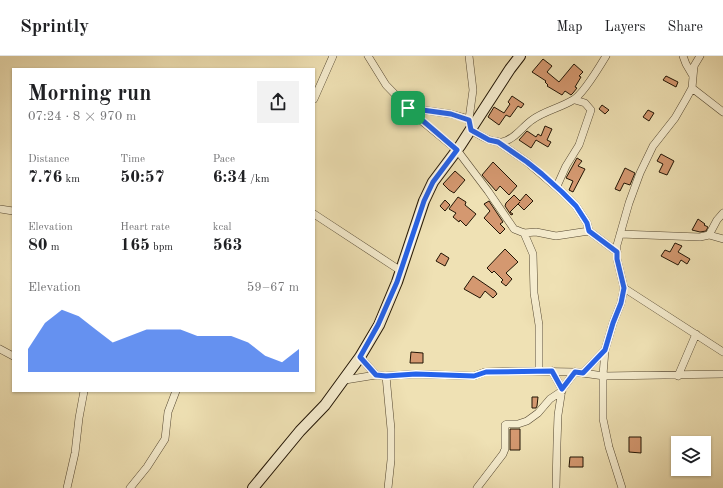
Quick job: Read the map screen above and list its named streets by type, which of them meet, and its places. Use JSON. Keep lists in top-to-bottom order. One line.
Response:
{"page":{"header":"Sprintly","nav":["Map","Layers","Share"],"heading":["Morning run","07:24 · 8 × 970 m"],"stats":[["Distance","7.76 km"],["Time","50:57"],["Pace","6:34 /km"],["Elevation","80 m"],["Heart rate","165 bpm"],["kcal","563"]],"chart":["Elevation","59–67 m"]}}
